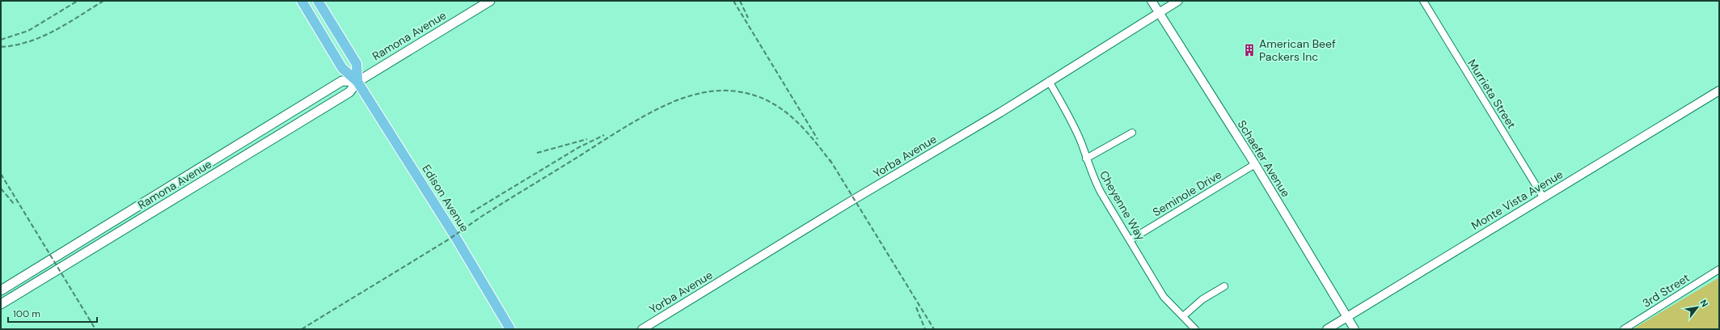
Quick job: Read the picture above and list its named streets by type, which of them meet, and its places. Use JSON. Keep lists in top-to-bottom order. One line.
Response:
{"streets":{"main road":["Ramona Avenue","Edison Avenue"],"street":["Murrieta Street","Yorba Avenue","Schaefer Avenue","Seminole Drive","Monte Vista Avenue","Cheyenne Way","3rd Street"]},"crossings":[["Ramona Avenue","Edison Avenue"],["Murrieta Street","Monte Vista Avenue"],["Yorba Avenue","Schaefer Avenue"],["Yorba Avenue","Cheyenne Way"],["Schaefer Avenue","Seminole Drive"],["Schaefer Avenue","Monte Vista Avenue"],["Seminole Drive","Cheyenne Way"]],"places":{"building":["American Beef Packers Inc"]},"scale_bar":"100 m","north":"top right"}
